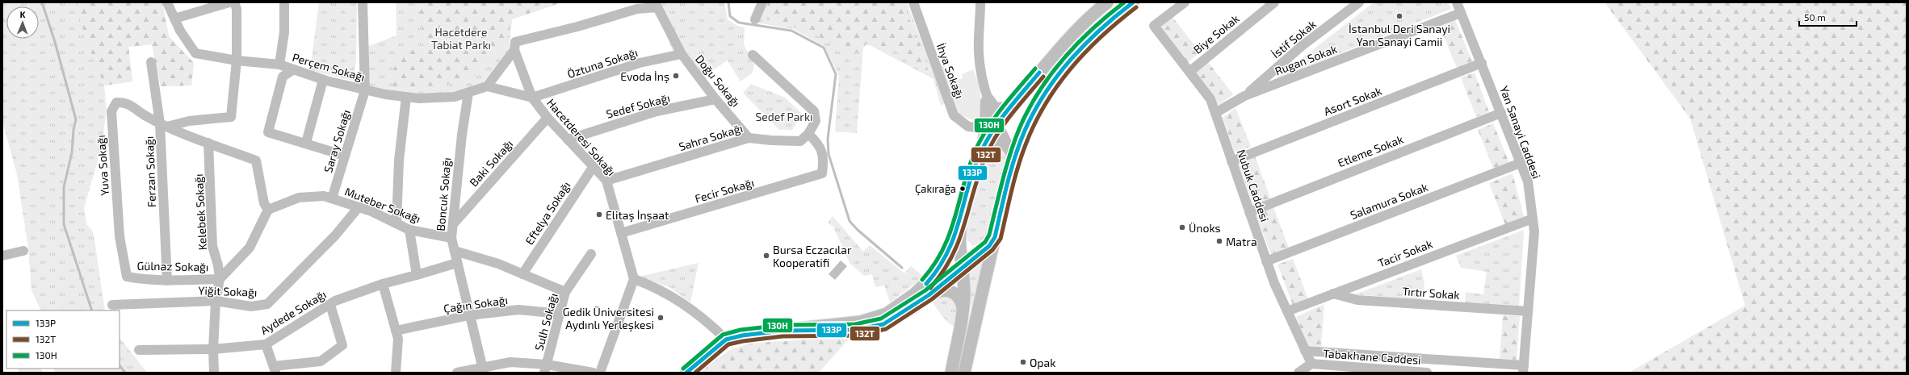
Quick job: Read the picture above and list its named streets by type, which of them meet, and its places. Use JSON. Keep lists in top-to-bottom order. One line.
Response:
{"streets":{"street":["Biye Sokak","İstif Sokak","Rugan Sokak","Öztuna Sokağı","Perçem Sokağı","İhya Sokağı","Doğu Sokağı","Asort Sokak","Sedef Sokağı","Yan Sanayi Caddesi","Hacetderesi Sokağı","Sahra Sokağı","Saray Sokağı","Etleme Sokak","Baki Sokağı","Yuva Sokağı","Ferzan Sokağı","Nubuk Caddesi","Fecir Sokağı","Boncuk Sokağı","Salamura Sokak","Muteber Sokağı","Kelebek Sokağı","Eftelya Sokağı","Tacir Sokak","Gülnaz Sokağı","Yiğit Sokağı","Tırtır Sokak","Çağın Sokağı","Aydede Sokağı","Sulh Sokağı","Tabakhane Caddesi"]},"crossings":[["Biye Sokak","Nubuk Caddesi"],["İstif Sokak","Rugan Sokak"],["Rugan Sokak","Yan Sanayi Caddesi"],["Rugan Sokak","Nubuk Caddesi"],["Öztuna Sokağı","Doğu Sokağı"],["Öztuna Sokağı","Hacetderesi Sokağı"],["Perçem Sokağı","Saray Sokağı"],["Perçem Sokağı","Boncuk Sokağı"],["Doğu Sokağı","Sedef Sokağı"],["Doğu Sokağı","Hacetderesi Sokağı"],["Doğu Sokağı","Sahra Sokağı"],["Asort Sokak","Yan Sanayi Caddesi"],["Asort Sokak","Nubuk Caddesi"],["Sedef Sokağı","Hacetderesi Sokağı"],["Yan Sanayi Caddesi","Etleme Sokak"],["Yan Sanayi Caddesi","Salamura Sokak"],["Yan Sanayi Caddesi","Tacir Sokak"],["Yan Sanayi Caddesi","Tırtır Sokak"],["Hacetderesi Sokağı","Sahra Sokağı"],["Hacetderesi Sokağı","Baki Sokağı"],["Hacetderesi Sokağı","Fecir Sokağı"],["Hacetderesi Sokağı","Eftelya Sokağı"],["Sahra Sokağı","Fecir Sokağı"],["Saray Sokağı","Muteber Sokağı"],["Etleme Sokak","Nubuk Caddesi"],["Baki Sokağı","Boncuk Sokağı"],["Yuva Sokağı","Ferzan Sokağı"],["Yuva Sokağı","Gülnaz Sokağı"],["Ferzan Sokağı","Gülnaz Sokağı"],["Nubuk Caddesi","Salamura Sokak"],["Nubuk Caddesi","Tacir Sokak"],["Nubuk Caddesi","Tabakhane Caddesi"],["Boncuk Sokağı","Muteber Sokağı"],["Boncuk Sokağı","Çağın Sokağı"],["Boncuk Sokağı","Aydede Sokağı"],["Muteber Sokağı","Yiğit Sokağı"],["Kelebek Sokağı","Gülnaz Sokağı"],["Tacir Sokak","Tırtır Sokak"],["Çağın Sokağı","Sulh Sokağı"]],"parks":["Hacetdere Tabiat Parkı","Sedef Parkı"],"places":["İstanbul Deri Sanayi Yan Sanayi Camii","Evoda İnş","Çakırağa","Elitaş İnşaat","Ünoks","Matra","Bursa Eczacılar Kooperatifi","Gedik Üniversitesi Aydınlı Yerleşkesi","Opak"],"lines":["transit line 133P","transit line 130H","transit line 132T"],"legend":["133P","132T","130H"],"scale_bar":"50 m","north":"top"}
